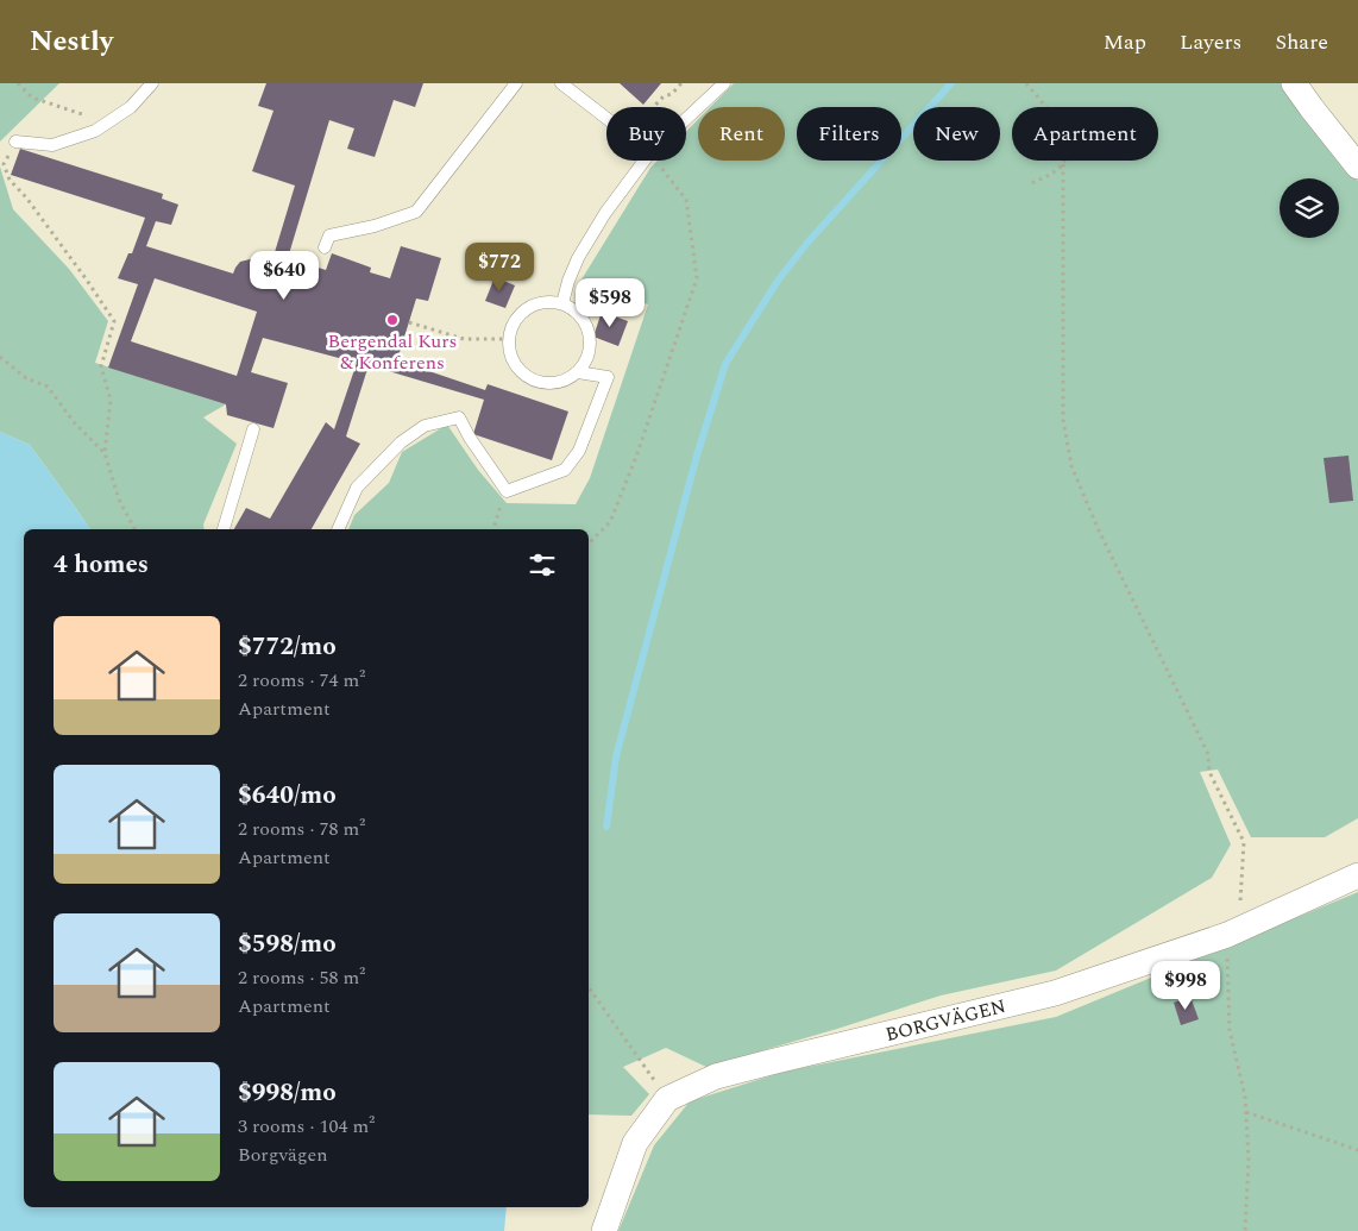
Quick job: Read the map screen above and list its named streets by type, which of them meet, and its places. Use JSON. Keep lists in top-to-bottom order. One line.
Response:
{"streets":{"street":["BORGVÄGEN"]},"places":["Bergendal Kurs & Konferens"],"page":{"header":"Nestly","nav":["Map","Layers","Share"],"chip":["Buy","Rent","Filters","New","Apartment"],"price":["$772","$640","$598","$998"],"heading":"4 homes","list":[{"name":"$772/mo","note":"2 rooms · 74 m² · Apartment"},{"name":"$640/mo","note":"2 rooms · 78 m² · Apartment"},{"name":"$598/mo","note":"2 rooms · 58 m² · Apartment"},{"name":"$998/mo","note":"3 rooms · 104 m² · Borgvägen"}]}}
